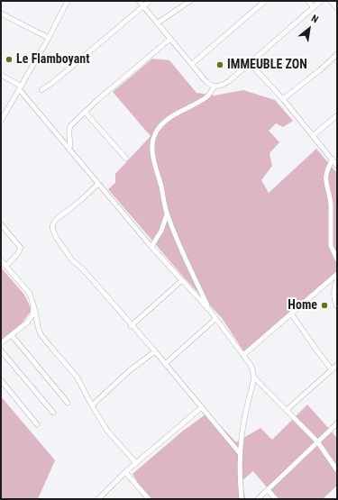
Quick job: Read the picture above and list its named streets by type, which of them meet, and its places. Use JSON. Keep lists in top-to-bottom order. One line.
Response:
{"places":["Le Flamboyant","IMMEUBLE ZON","Home"],"north":"top right"}
